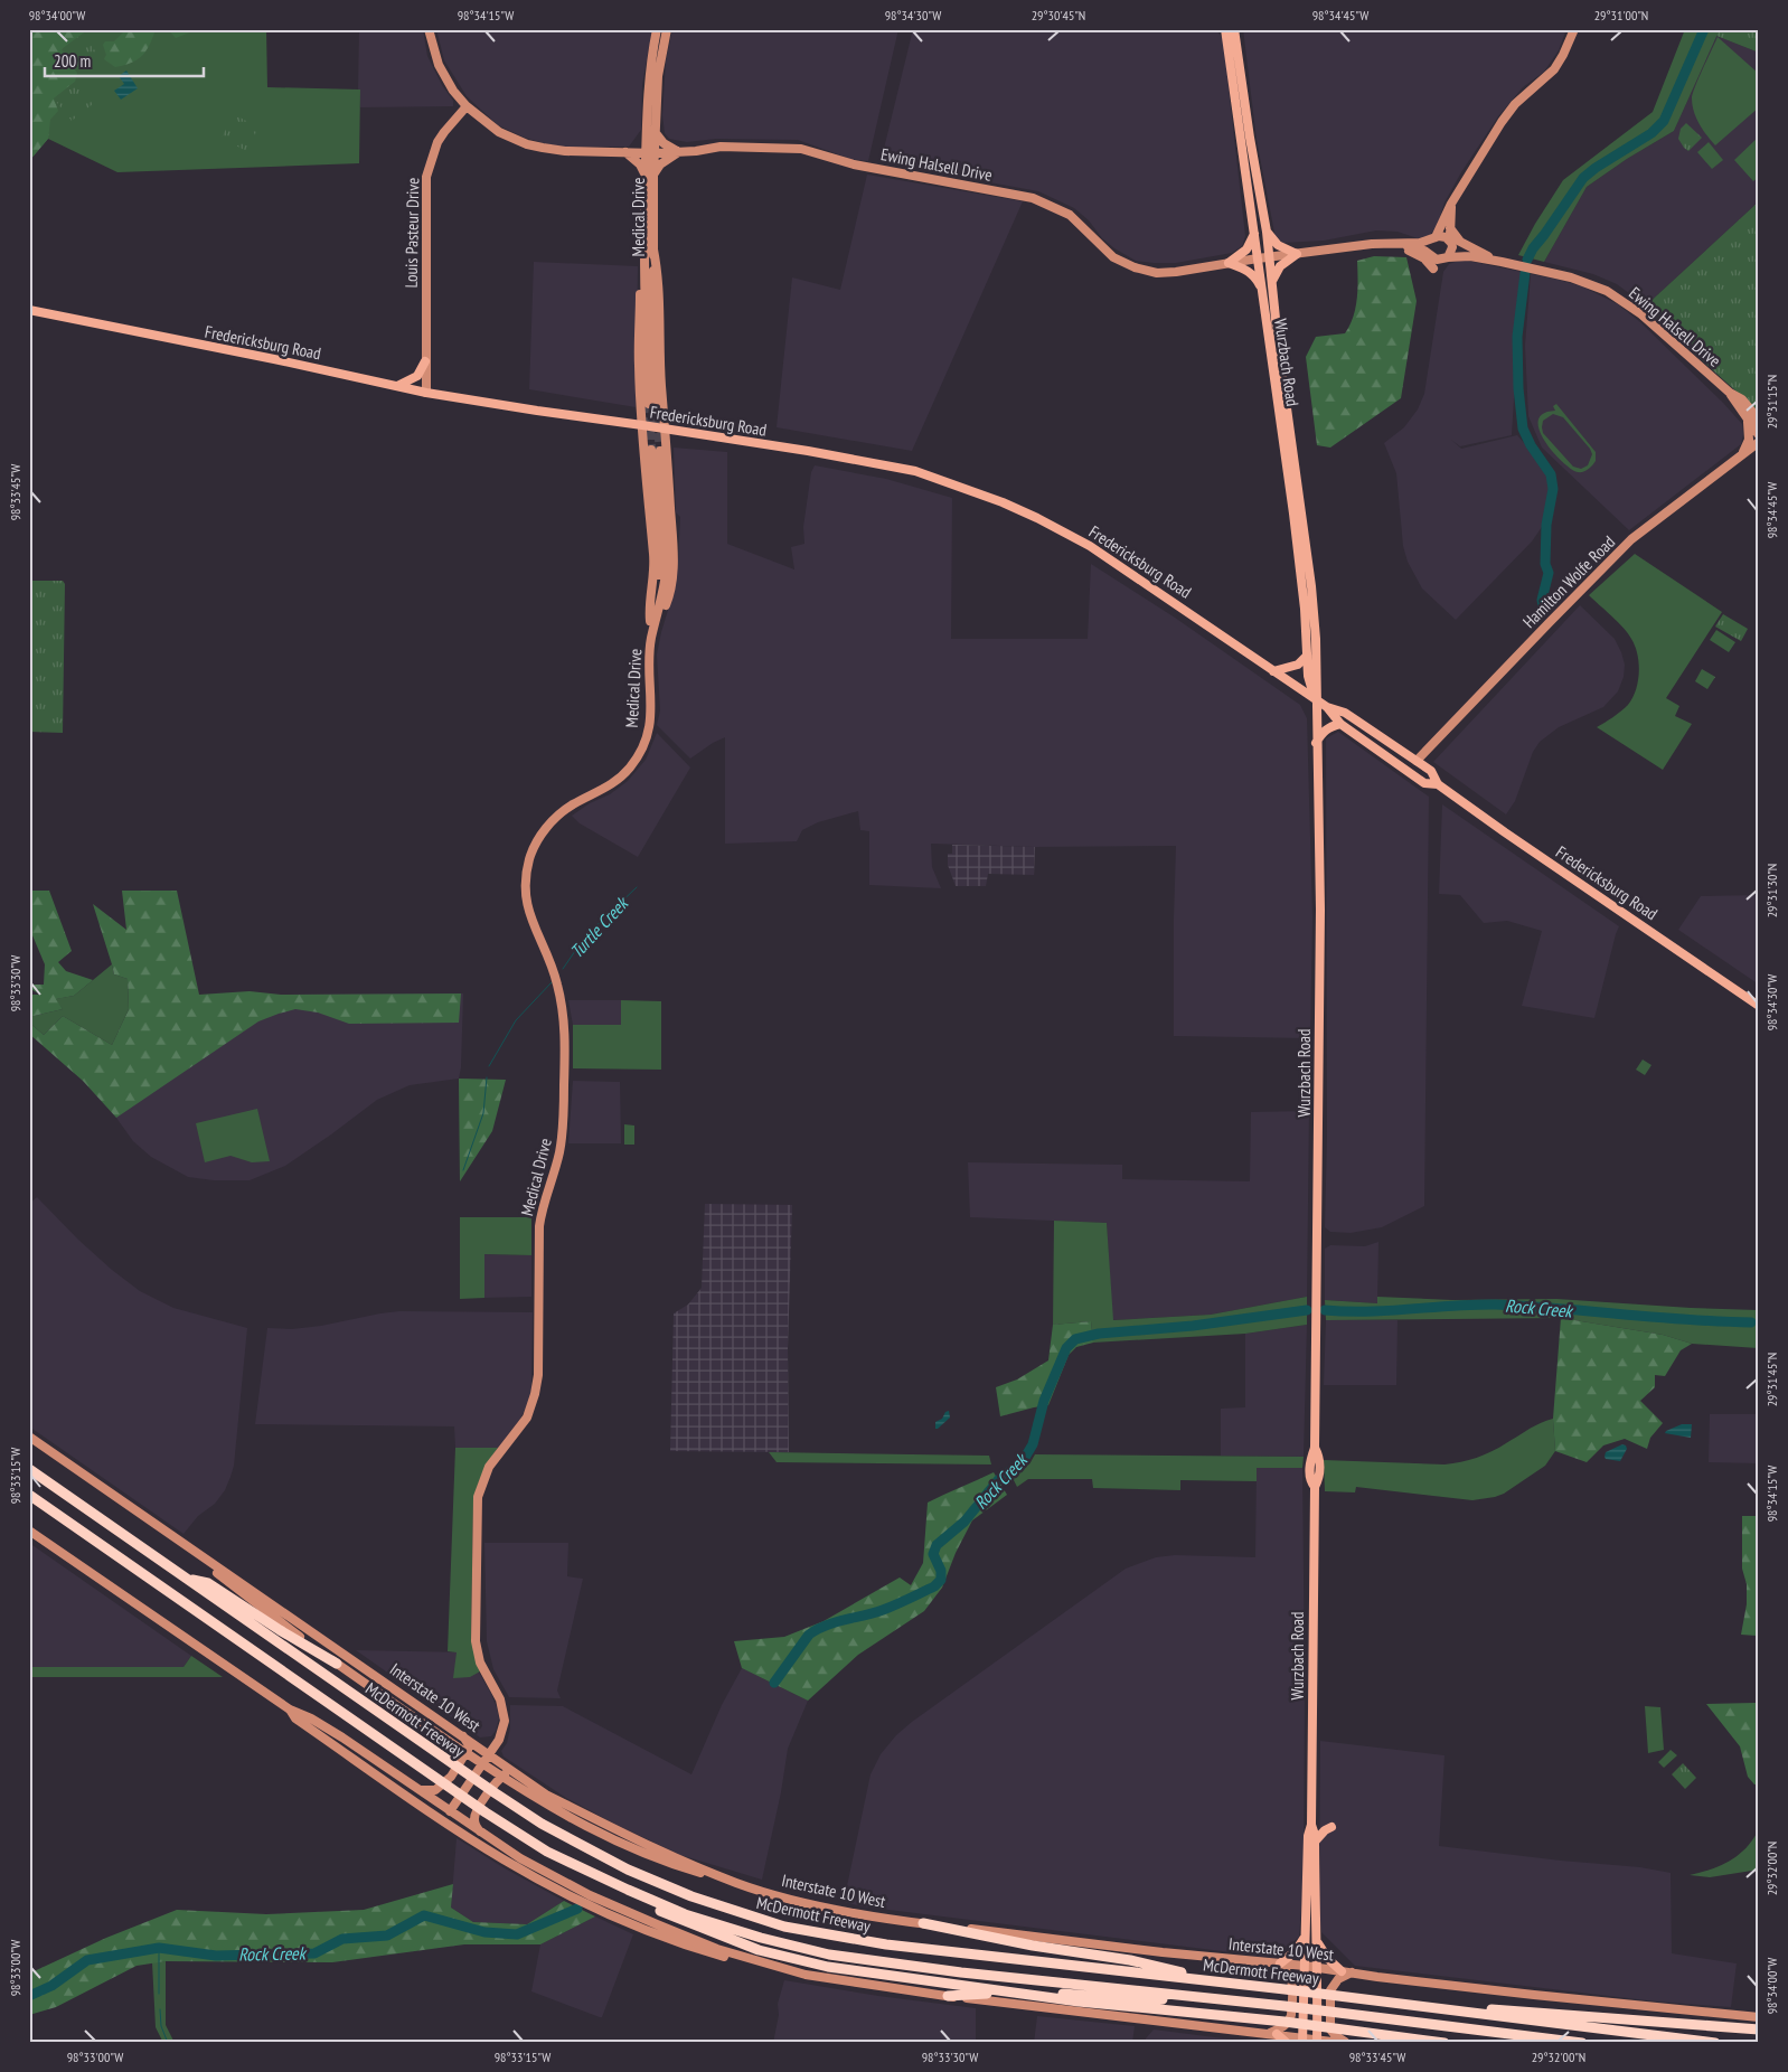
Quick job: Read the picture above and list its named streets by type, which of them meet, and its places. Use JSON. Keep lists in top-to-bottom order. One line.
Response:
{"streets":{"highway":["McDermott Freeway"],"main road":["Fredericksburg Road","Wurzbach Road"],"street":["Ewing Halsell Drive","Medical Drive","Louis Pasteur Drive","Hamilton Wolfe Road","Interstate 10 West"]},"crossings":[["Ewing Halsell Drive","Medical Drive"],["Ewing Halsell Drive","Louis Pasteur Drive"],["Ewing Halsell Drive","Wurzbach Road"],["Medical Drive","Interstate 10 West"],["Louis Pasteur Drive","Fredericksburg Road"],["Fredericksburg Road","Wurzbach Road"],["Fredericksburg Road","Hamilton Wolfe Road"],["Wurzbach Road","Interstate 10 West"]],"water":["Turtle Creek","Rock Creek"],"scale_bar":"200 m","coordinates":["98°34'00\"W","98°34'15\"W","98°34'30\"W","29°30'45\"N","98°34'45\"W","29°31'00\"N","29°31'15\"N","98°33'45\"W","29°31'30\"N","98°33'30\"W","29°31'45\"N","98°33'15\"W","29°32'00\"N","98°33'00\"W"]}
